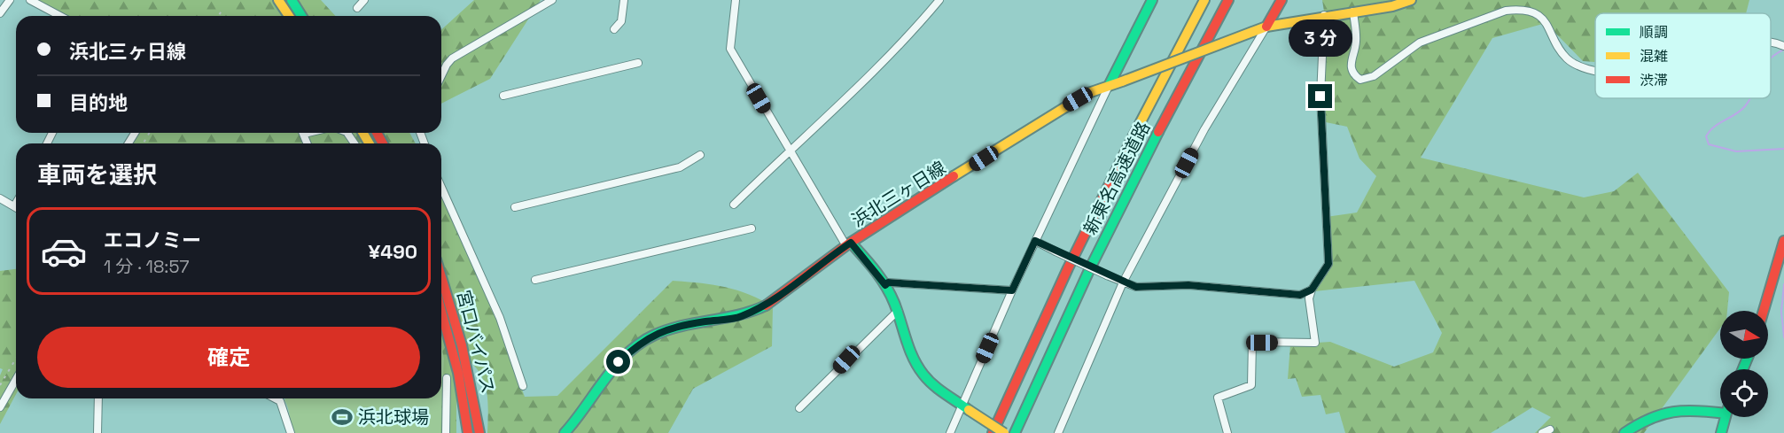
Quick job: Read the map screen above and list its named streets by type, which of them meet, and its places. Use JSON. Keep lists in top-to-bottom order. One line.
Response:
{"streets":{"main road":["新東名高速道路","浜北三ヶ日線","宮口バイパス"]},"places":{"sports":["浜北球場"]},"legend":["順調","混雑","渋滞"],"north":"right","page":{"banner":["浜北三ヶ日線","目的地"],"bubble":"3 分","heading":"車両を選択","list":[{"name":"エコノミー","note":"1 分 · 18:57","value":"¥490"}],"buttons":"確定"}}
